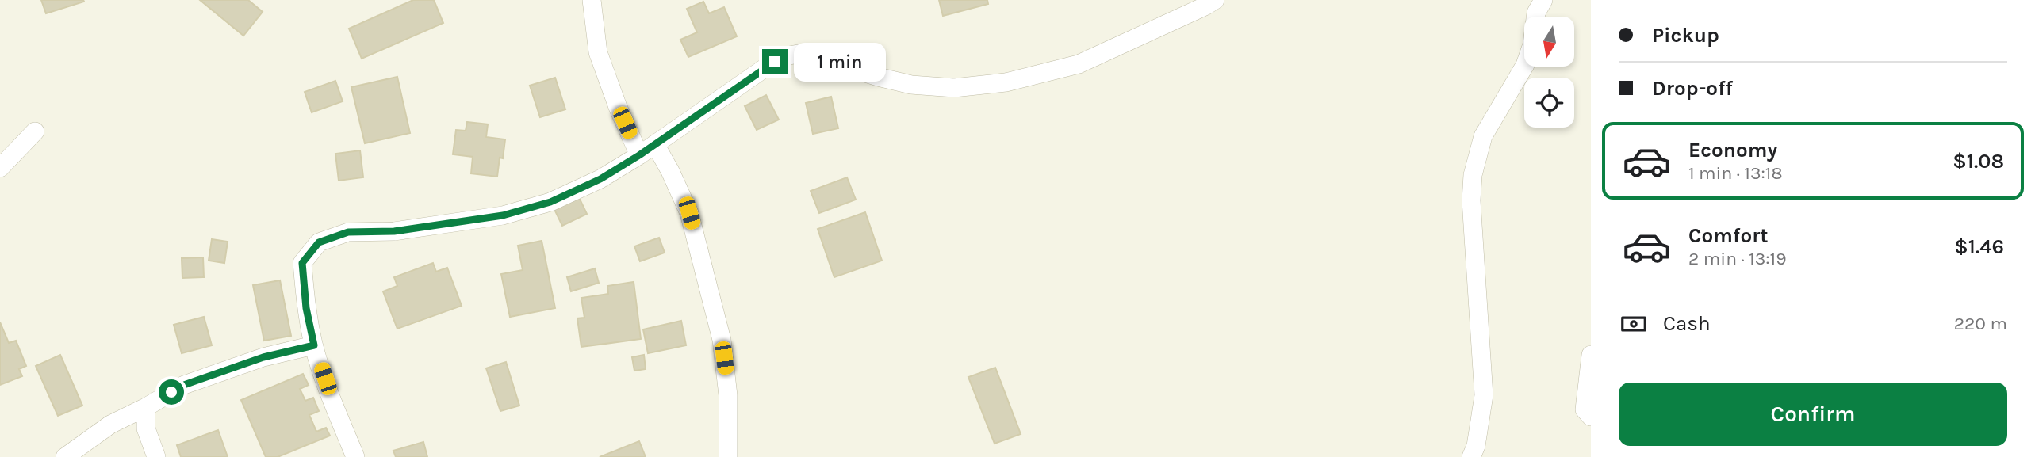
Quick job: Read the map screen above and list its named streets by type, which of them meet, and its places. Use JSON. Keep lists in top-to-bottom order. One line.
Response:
{"north":"bottom","page":{"banner":["Pickup","Drop-off"],"bubble":"1 min","list":[{"name":"Economy","note":"1 min · 13:18","value":"$1.08"},{"name":"Comfort","note":"2 min · 13:19","value":"$1.46"}],"pay":["Cash","220 m"],"buttons":"Confirm"}}
